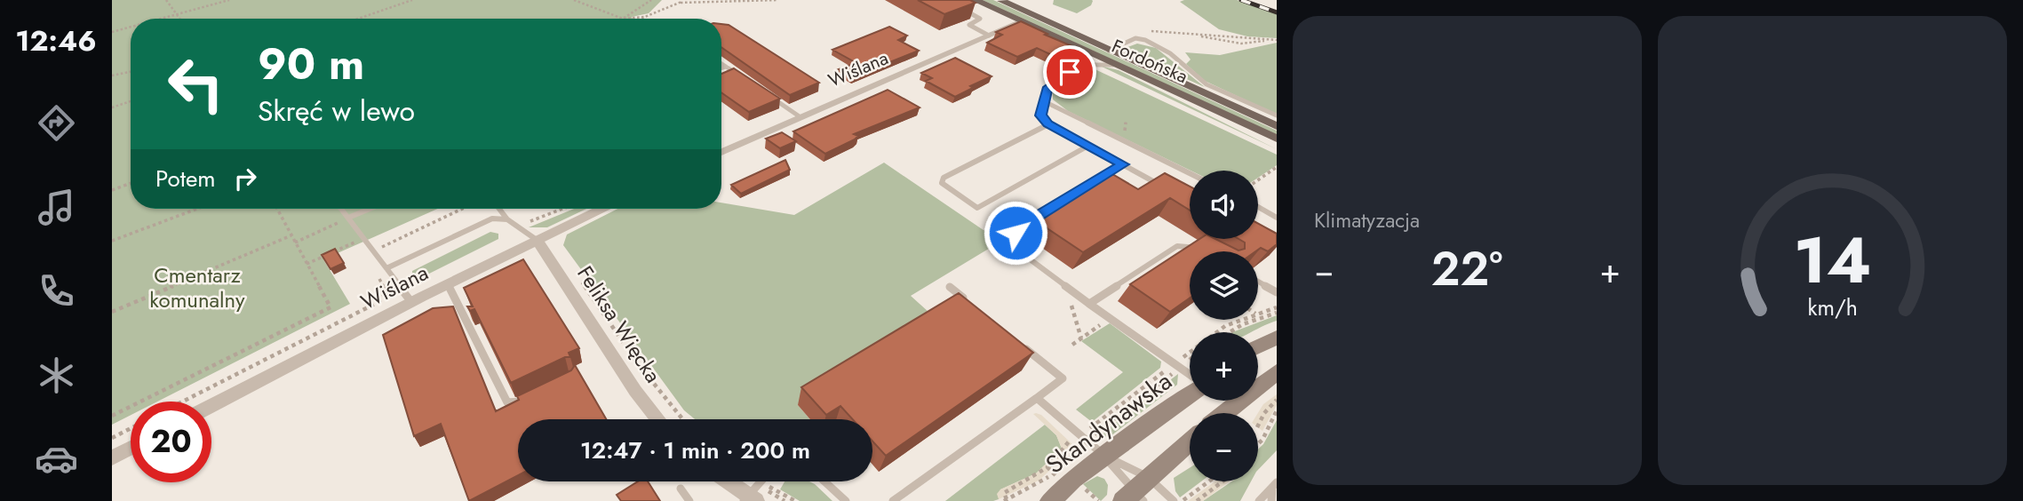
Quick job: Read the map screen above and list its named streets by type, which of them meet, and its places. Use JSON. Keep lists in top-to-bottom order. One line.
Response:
{"streets":{"main road":["Fordońska"],"street":["Wiślana","Feliksa Więcka","Skandynawska"]},"crossings":[["Fordońska","Wiślana"],["Wiślana","Feliksa Więcka"]],"parks":["Cmentarz komunalny"],"page":{"tabs":"12:46","tile":"Klimatyzacja","turn":["90 m","Skręć w lewo"],"then":"Potem","map_buttons":["+","−"],"heat":["−","22°","+"],"limit":"20","trip":"12:47 · 1 min · 200 m","gauge":["14","km/h"]}}
